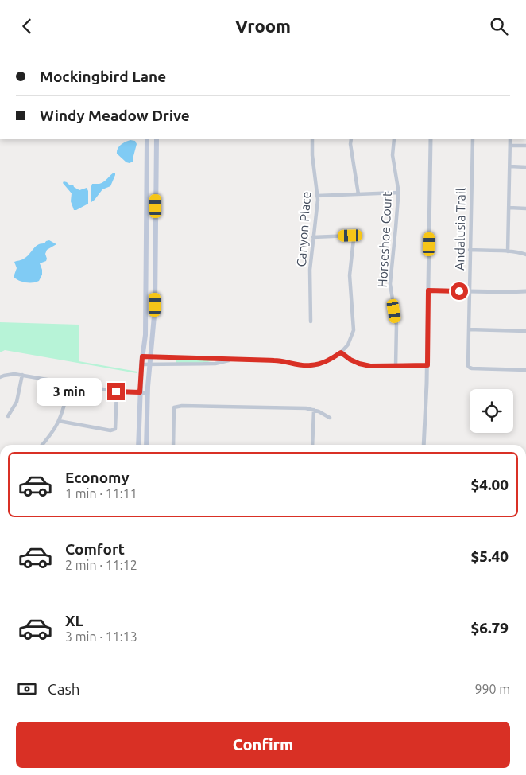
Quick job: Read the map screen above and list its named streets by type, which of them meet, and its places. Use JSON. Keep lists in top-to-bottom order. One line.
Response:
{"streets":{"street":["Canyon Place","Andalusia Trail","Horseshoe Court"]},"page":{"header":"Vroom","banner":["Mockingbird Lane","Windy Meadow Drive"],"bubble":"3 min","list":[{"name":"Economy","note":"1 min · 11:11","value":"$4.00"},{"name":"Comfort","note":"2 min · 11:12","value":"$5.40"},{"name":"XL","note":"3 min · 11:13","value":"$6.79"}],"pay":["Cash","990 m"],"buttons":"Confirm"}}
